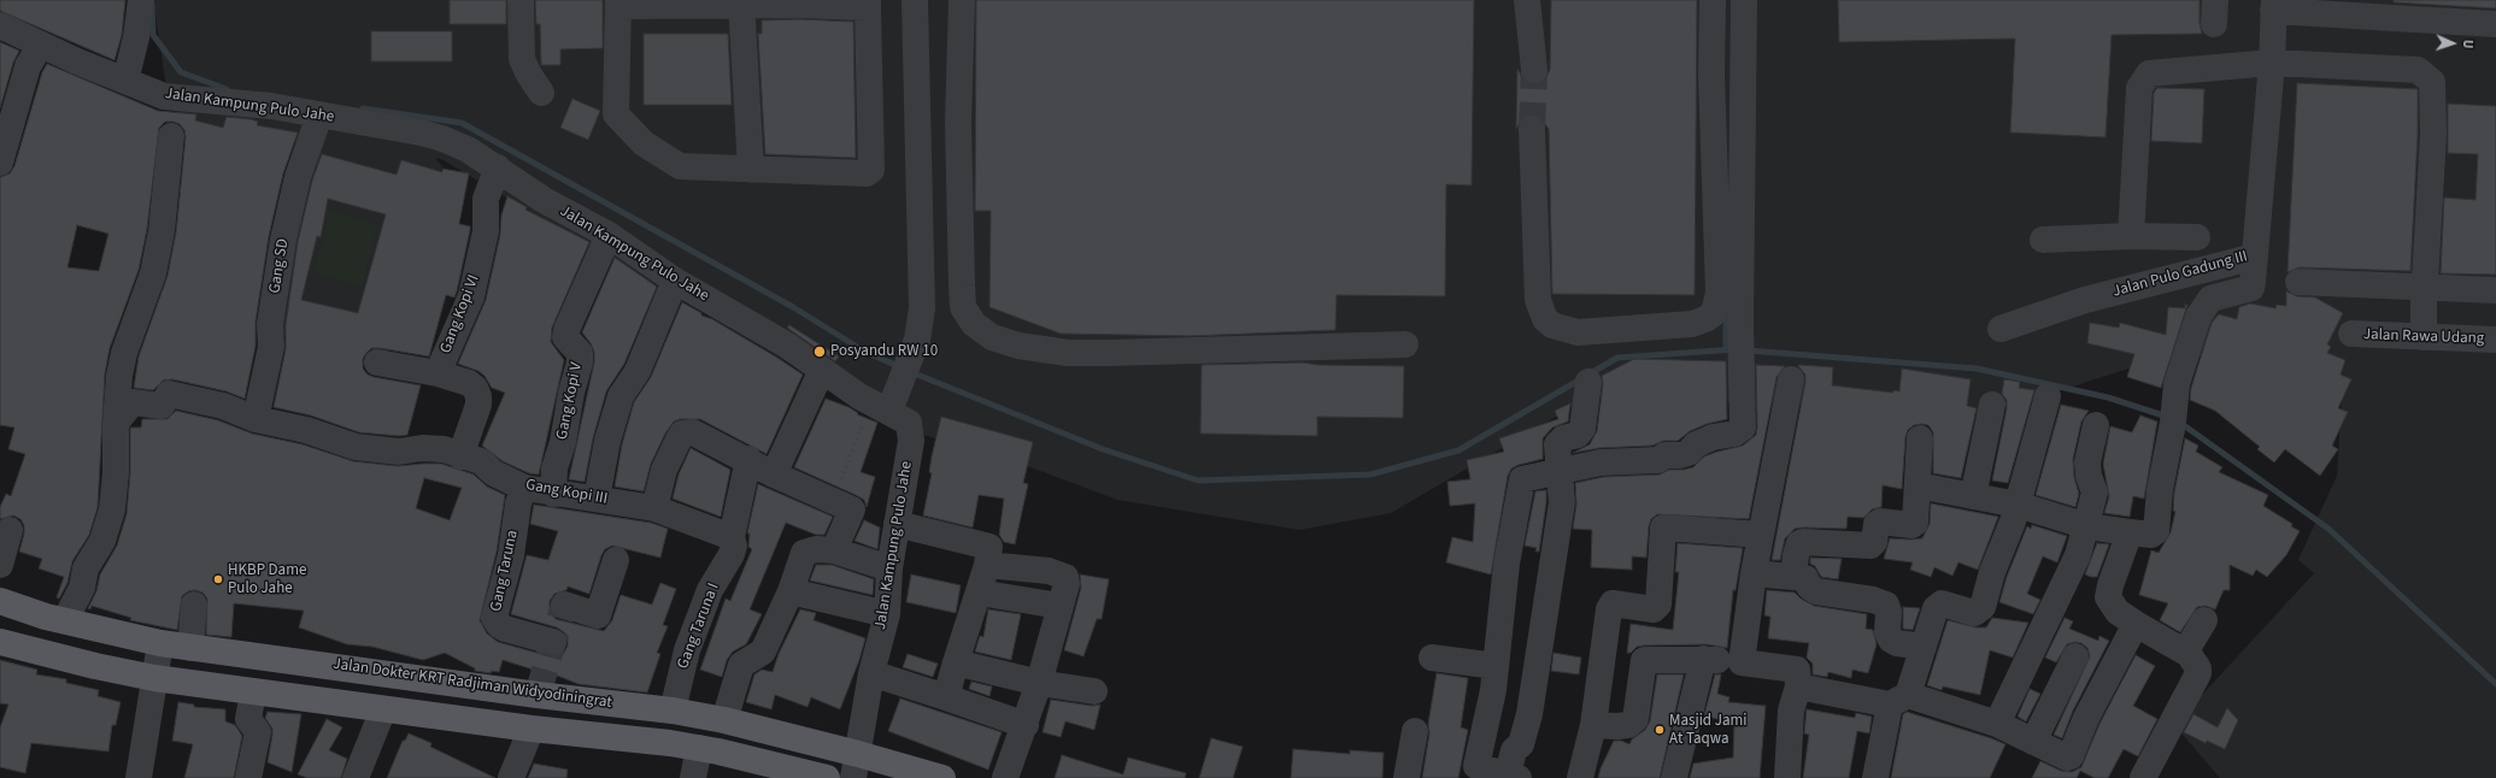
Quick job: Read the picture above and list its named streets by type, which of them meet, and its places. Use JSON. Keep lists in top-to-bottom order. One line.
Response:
{"streets":{"main road":["Jalan Dokter KRT Radjiman Widyodiningrat"],"street":["Jalan Kampung Pulo Jahe","Gang SD","Jalan Pulo Gadung III","Gang Kopi VI","Jalan Rawa Udang","Gang Kopi V","Gang Kopi III","Gang Taruna","Gang Taruna I"]},"crossings":[["Jalan Kampung Pulo Jahe","Gang SD"],["Jalan Kampung Pulo Jahe","Gang Kopi VI"],["Jalan Kampung Pulo Jahe","Gang Kopi V"],["Jalan Kampung Pulo Jahe","Jalan Dokter KRT Radjiman Widyodiningrat"],["Gang SD","Gang Kopi III"],["Gang Kopi V","Gang Kopi III"],["Gang Kopi III","Gang Taruna"],["Gang Kopi III","Gang Taruna I"],["Gang Taruna I","Jalan Dokter KRT Radjiman Widyodiningrat"]],"places":["Posyandu RW 10","HKBP Dame Pulo Jahe","Masjid Jami At Taqwa"],"north":"right"}
